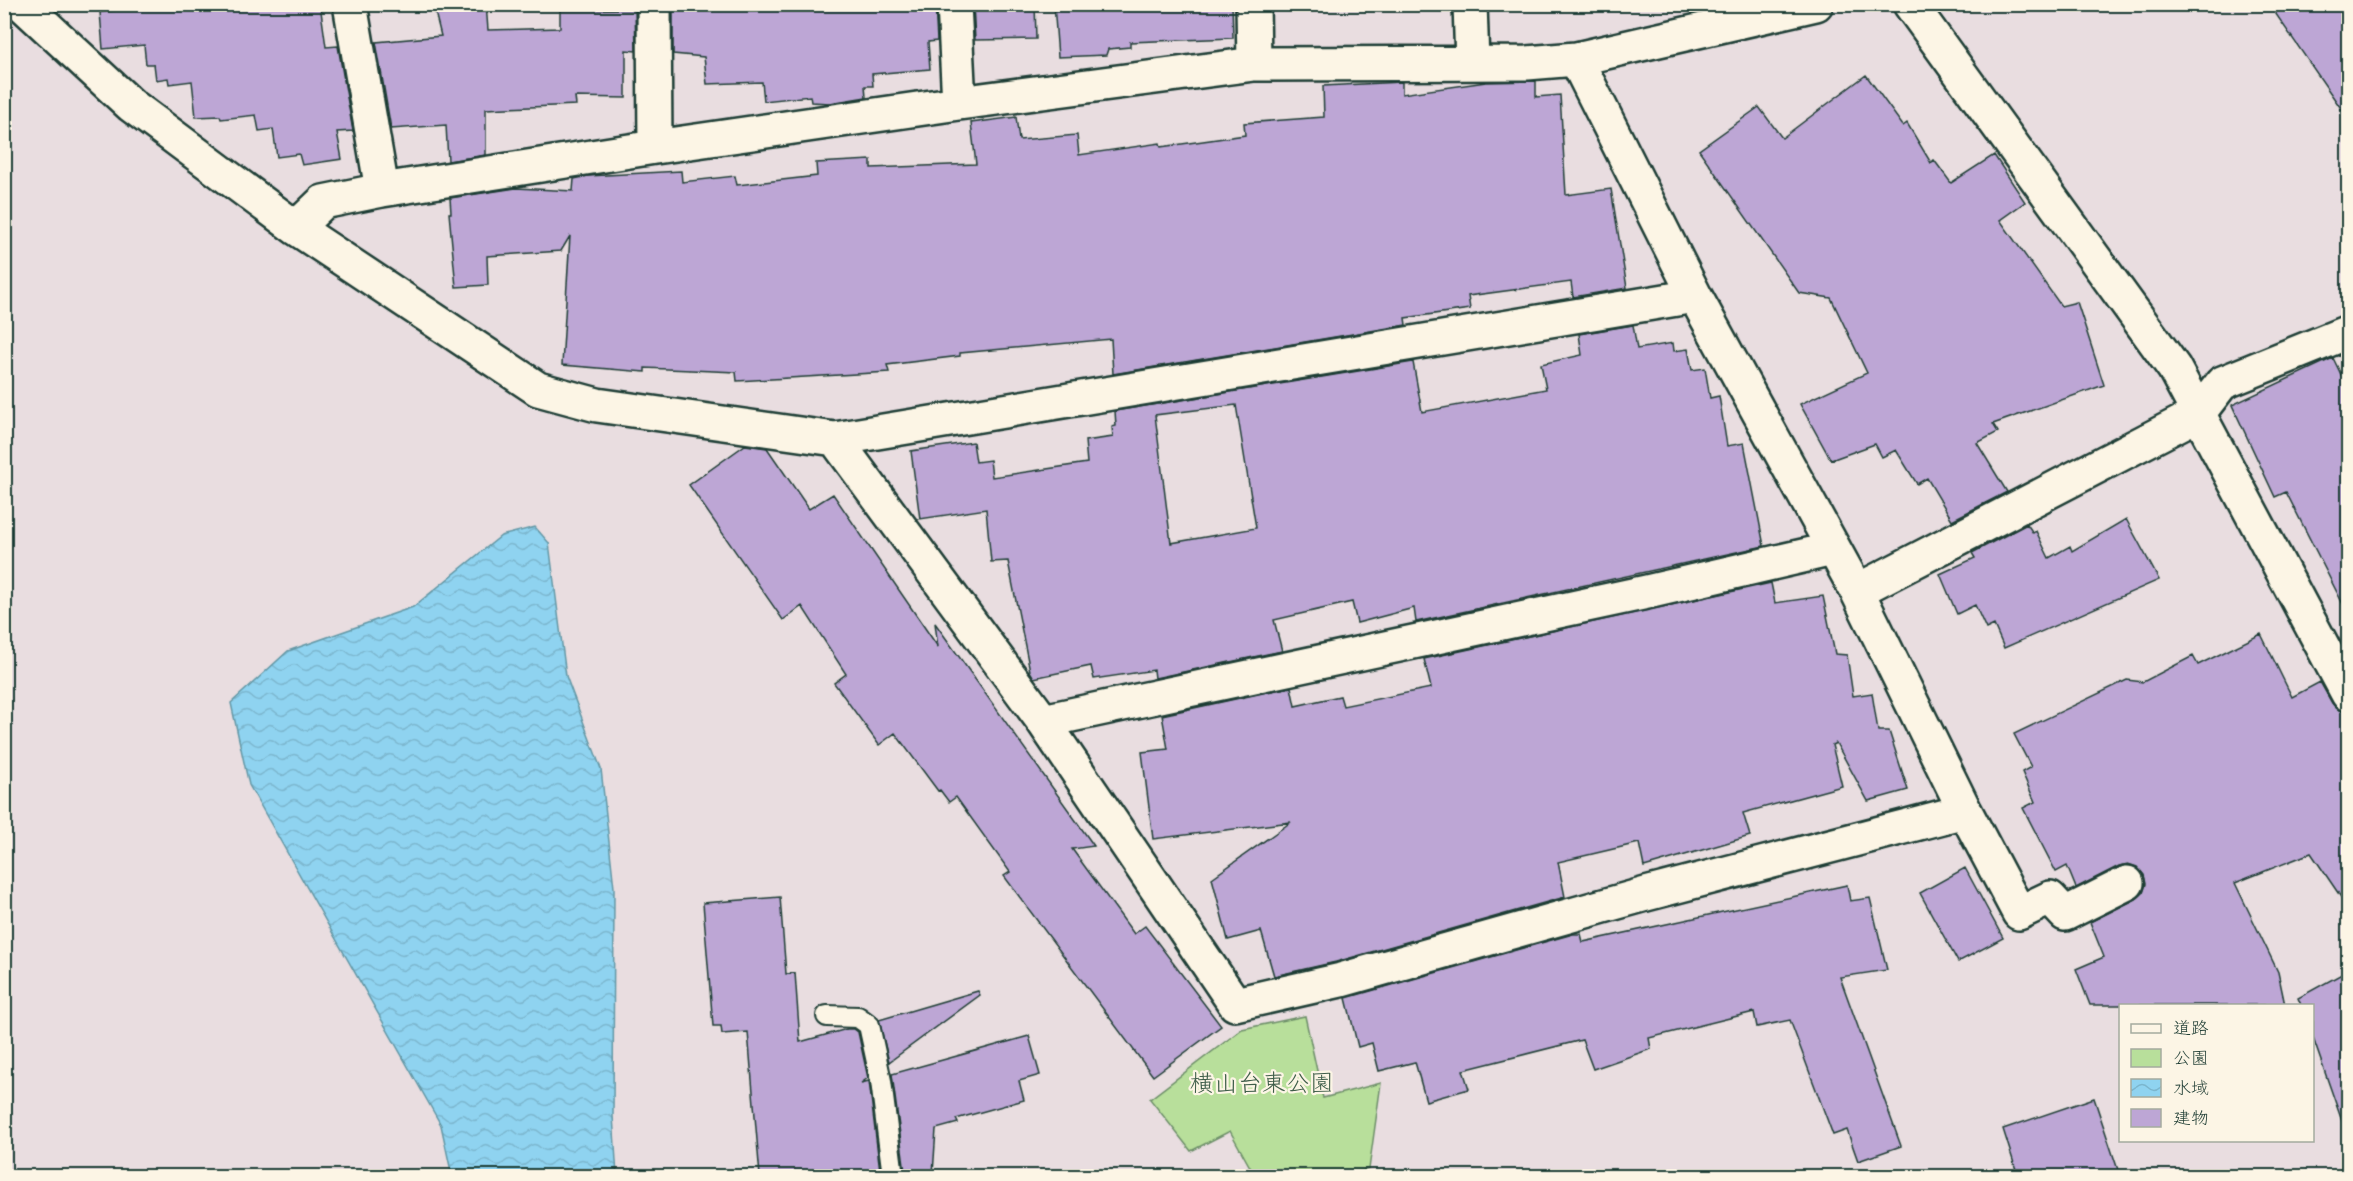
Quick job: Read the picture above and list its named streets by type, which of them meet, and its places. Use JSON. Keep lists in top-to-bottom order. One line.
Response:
{"parks":["横山台東公園"],"legend":["道路","公園","水域","建物"]}
